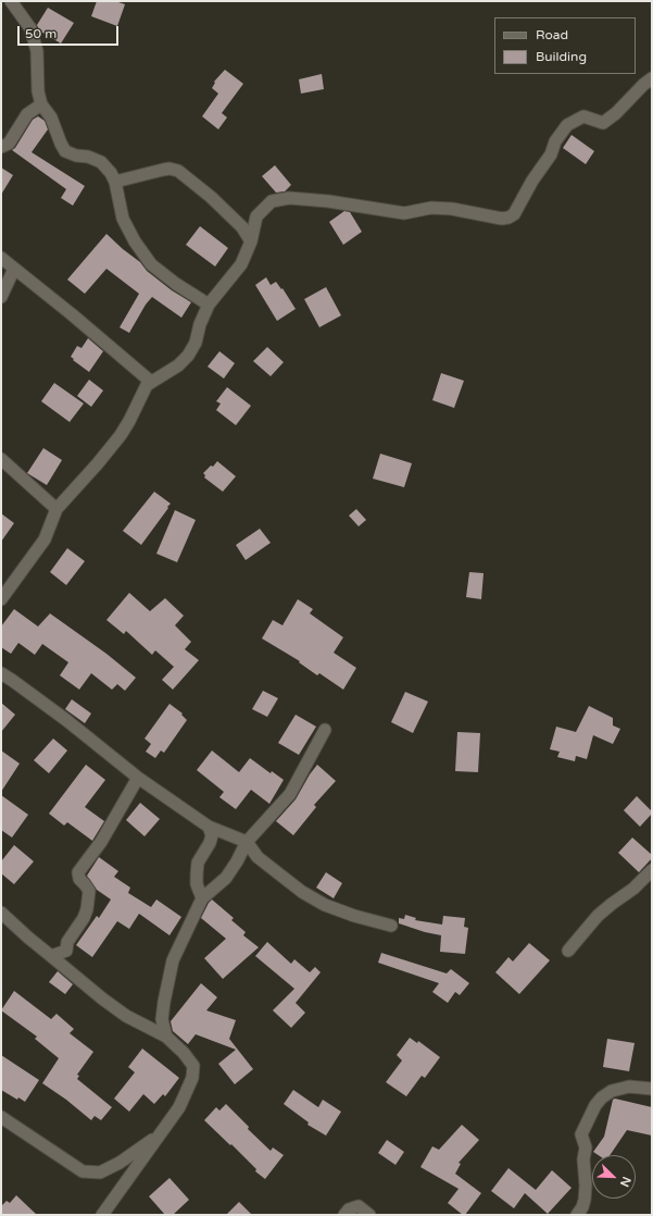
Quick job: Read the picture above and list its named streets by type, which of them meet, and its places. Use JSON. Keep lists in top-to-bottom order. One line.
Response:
{"legend":["Road","Building"],"scale_bar":"50 m","north":"bottom right"}
